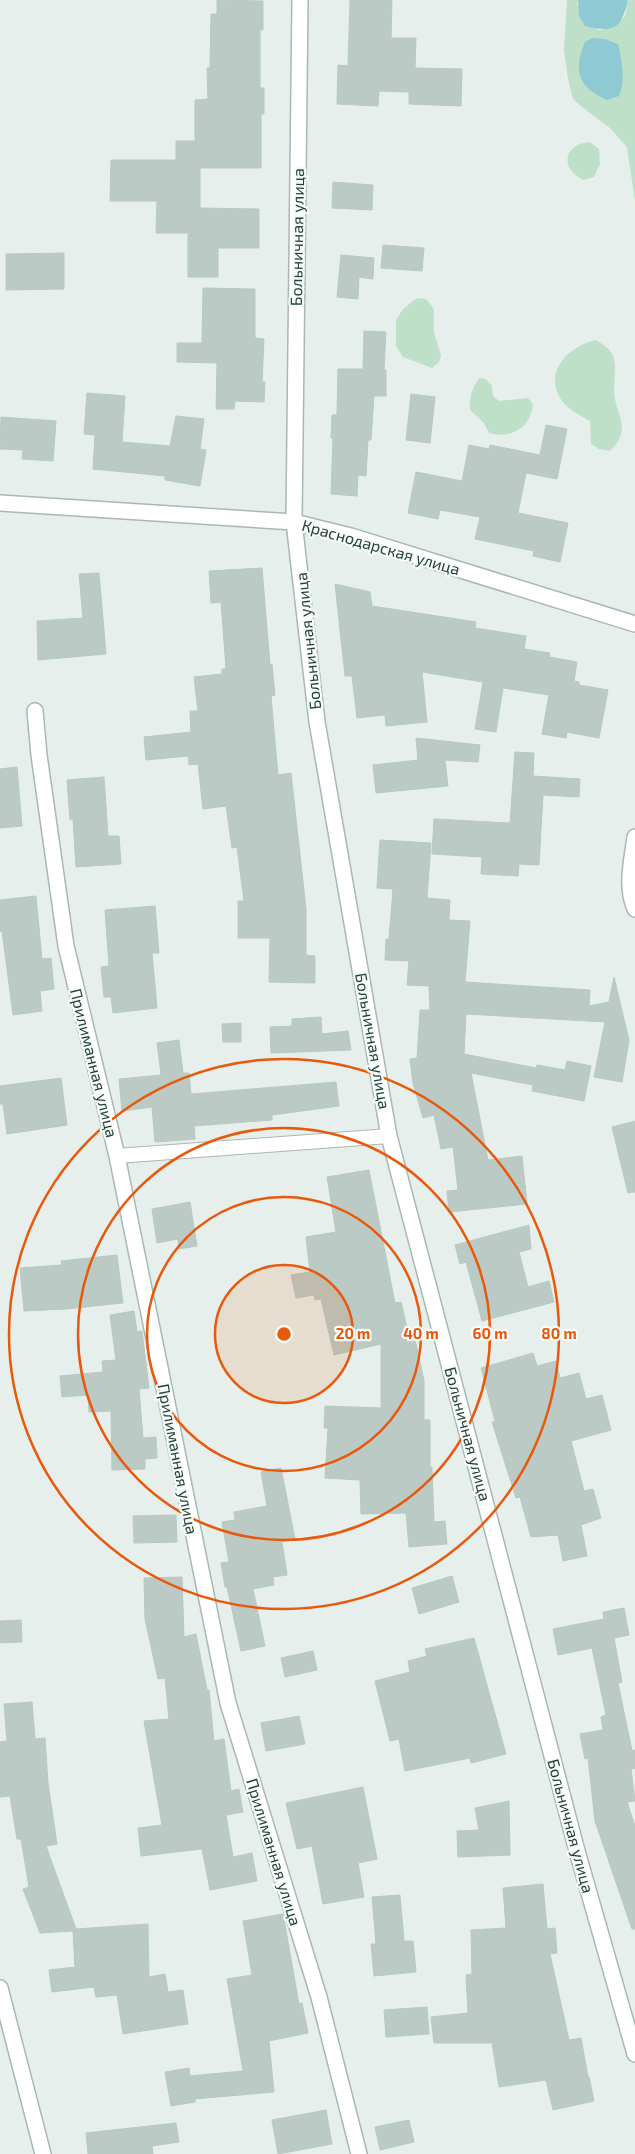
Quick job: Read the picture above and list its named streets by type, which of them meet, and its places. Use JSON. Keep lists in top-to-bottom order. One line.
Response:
{"streets":{"street":["Больничная улица","Краснодарская улица","Прилиманная улица"]},"crossings":[["Больничная улица","Краснодарская улица"]],"rings":["20 m","40 m","60 m","80 m"]}
